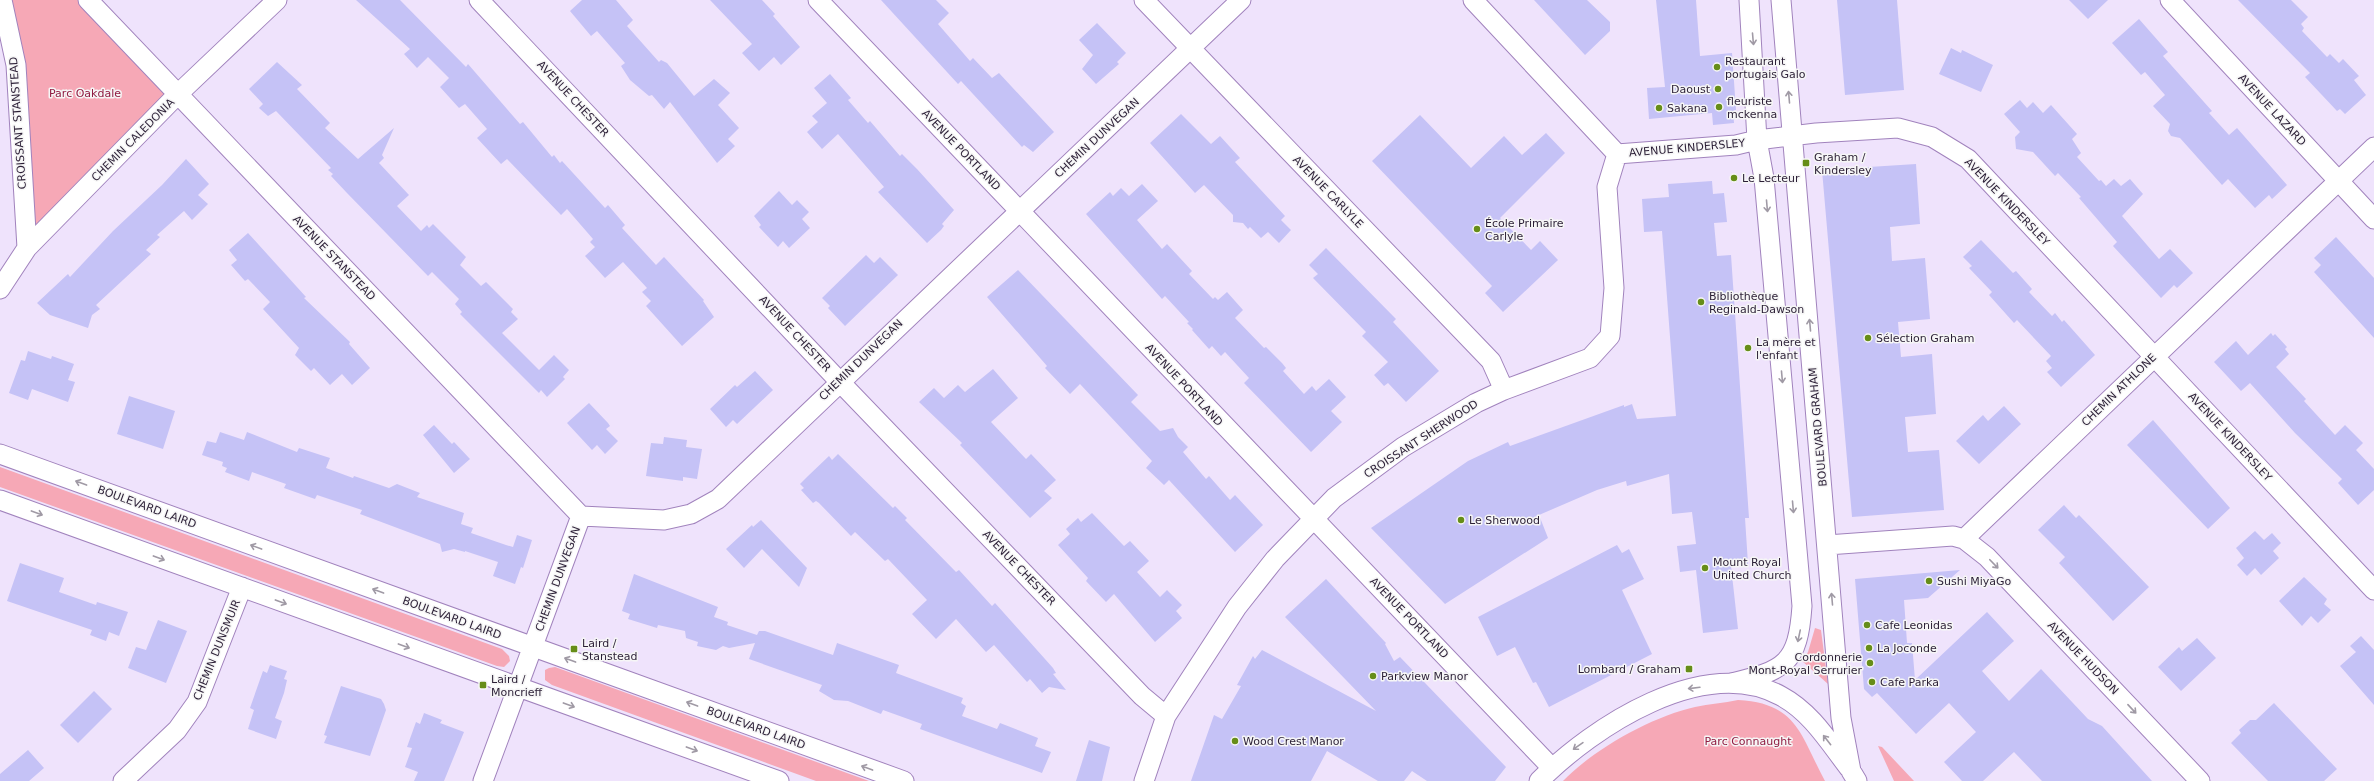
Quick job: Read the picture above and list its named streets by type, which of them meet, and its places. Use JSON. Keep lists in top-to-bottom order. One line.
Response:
{"streets":{"street":["AVENUE CHESTER","AVENUE LAZARD","CROISSANT STANSTEAD","CHEMIN DUNVEGAN","CHEMIN CALEDONIA","AVENUE KINDERSLEY","AVENUE PORTLAND","AVENUE CARLYLE","AVENUE STANSTEAD","CHEMIN ATHLONE","BOULEVARD GRAHAM","CROISSANT SHERWOOD","BOULEVARD LAIRD","CHEMIN DUNSMUIR","AVENUE HUDSON"]},"crossings":[["AVENUE CHESTER","CHEMIN DUNVEGAN"],["AVENUE CHESTER","CROISSANT SHERWOOD"],["AVENUE LAZARD","CHEMIN ATHLONE"],["CROISSANT STANSTEAD","CHEMIN CALEDONIA"],["CHEMIN DUNVEGAN","AVENUE PORTLAND"],["CHEMIN DUNVEGAN","AVENUE CARLYLE"],["CHEMIN DUNVEGAN","AVENUE STANSTEAD"],["CHEMIN DUNVEGAN","BOULEVARD LAIRD"],["CHEMIN CALEDONIA","AVENUE STANSTEAD"],["AVENUE KINDERSLEY","CHEMIN ATHLONE"],["AVENUE KINDERSLEY","BOULEVARD GRAHAM"],["AVENUE KINDERSLEY","CROISSANT SHERWOOD"],["AVENUE PORTLAND","CROISSANT SHERWOOD"],["AVENUE CARLYLE","CROISSANT SHERWOOD"],["CHEMIN ATHLONE","AVENUE HUDSON"]],"one_way":["AVENUE HUDSON"],"parks":["Parc Oakdale","Parc Connaught"],"places":{"other":["Restaurant portugais Galo","Daoust","fleuriste mckenna","Sakana","Le Lecteur","École Primaire Carlyle","Bibliothèque Reginald-Dawson","Sélection Graham","La mère et l'enfant","Le Sherwood","Mount Royal United Church","Sushi MiyaGo","Cafe Leonidas","La Joconde","Cordonnerie Mont-Royal Serrurier","Parkview Manor","Cafe Parka","Wood Crest Manor"],"transit":["Graham / Kindersley","Laird / Stanstead","Lombard / Graham","Laird / Moncrieff"]}}
